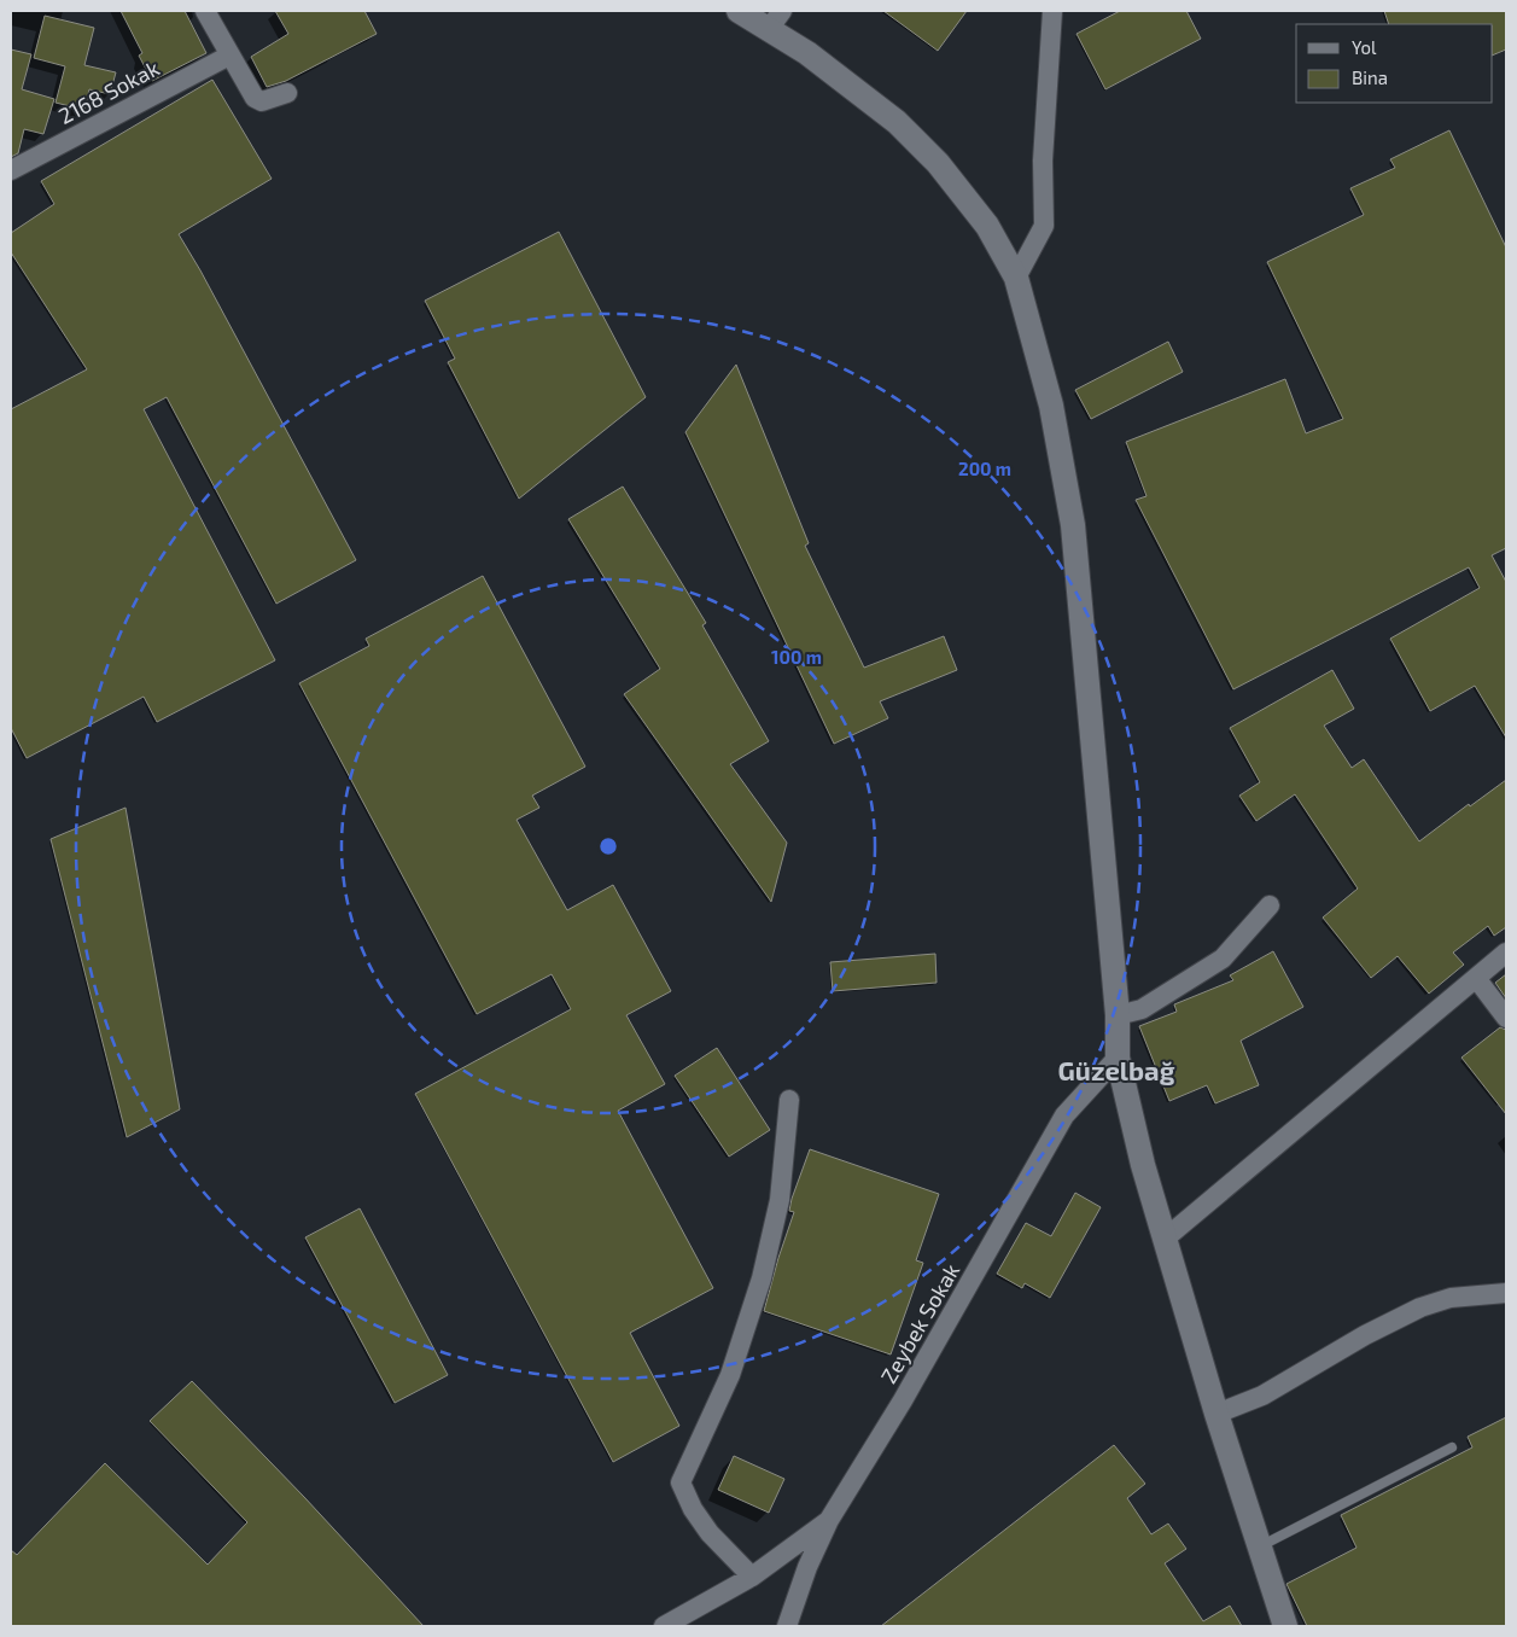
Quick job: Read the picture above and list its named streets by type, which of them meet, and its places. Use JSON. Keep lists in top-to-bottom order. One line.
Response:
{"streets":{"street":["2168 Sokak","Zeybek Sokak"]},"districts":["Güzelbağ"],"legend":["Yol","Bina"],"rings":["200 m","100 m"]}
